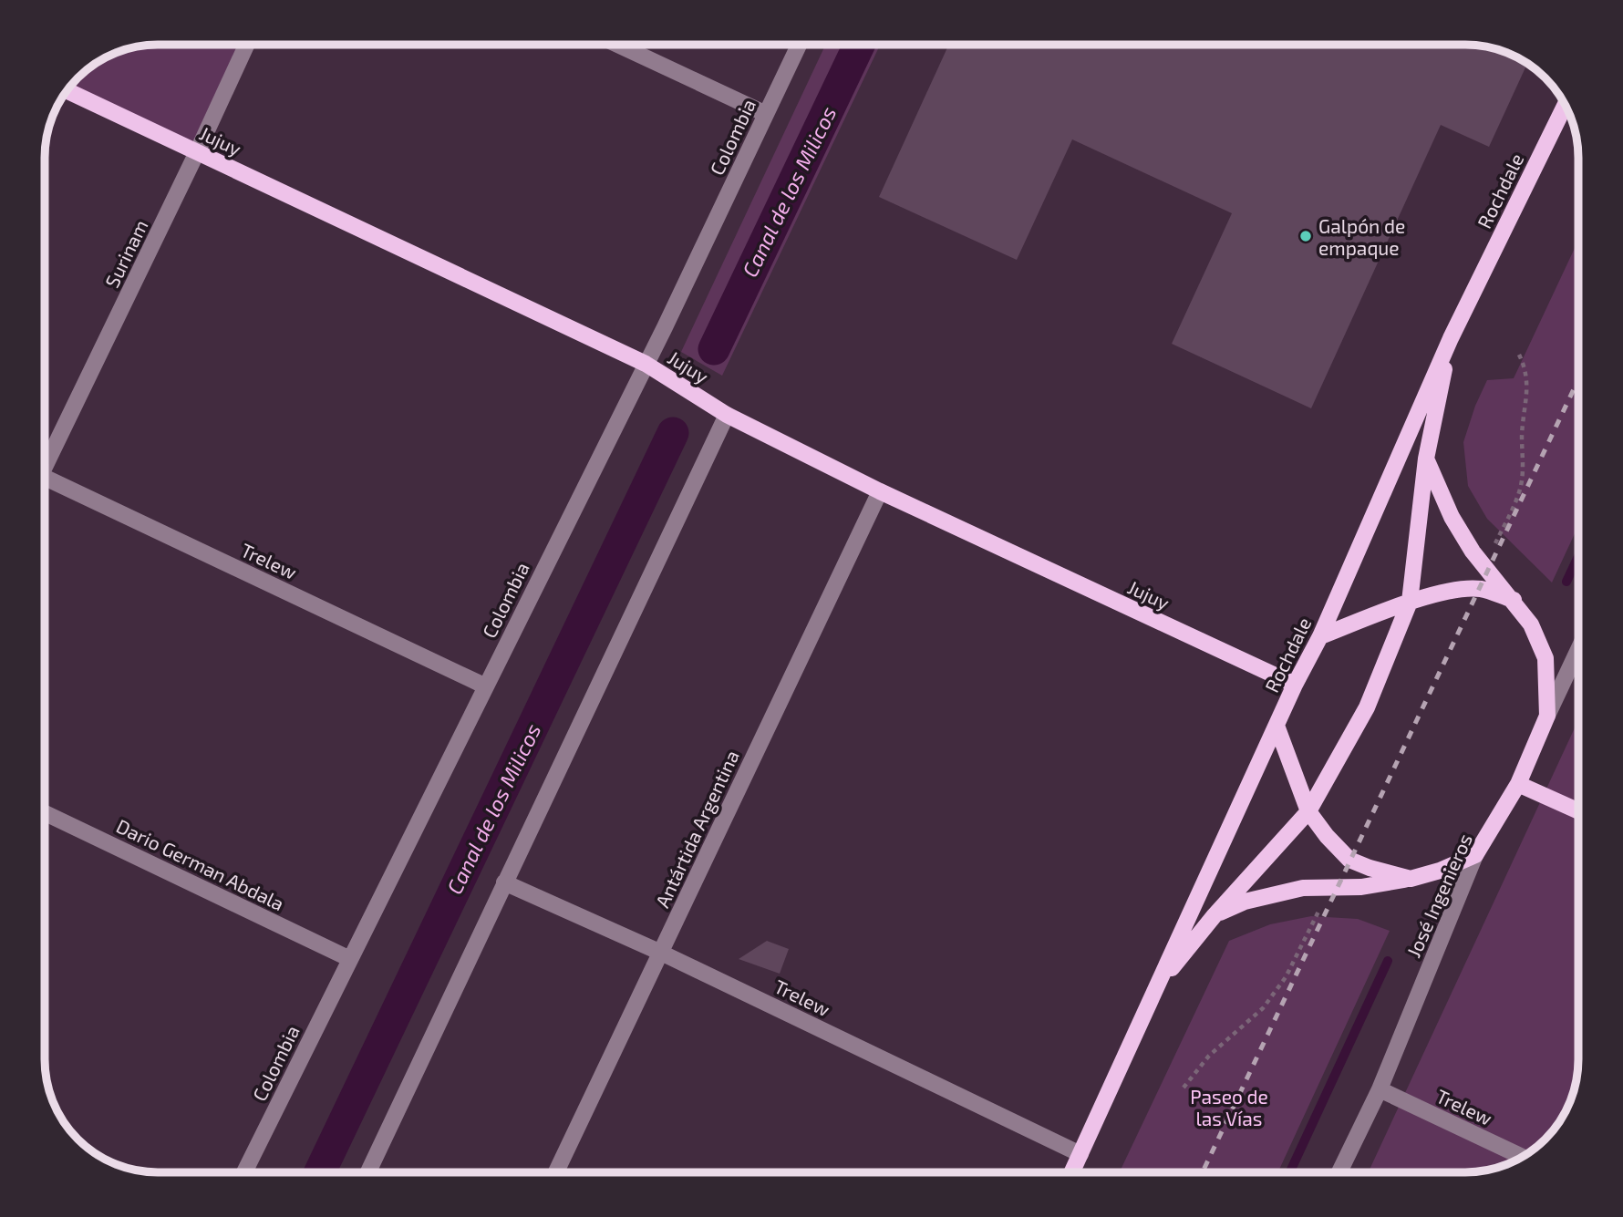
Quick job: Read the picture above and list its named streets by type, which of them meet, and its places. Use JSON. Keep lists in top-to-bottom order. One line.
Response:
{"streets":{"main road":["Jujuy","Rochdale","José Ingenieros"],"street":["Colombia","Surinam","Trelew","Antártida Argentina","Dario German Abdala"]},"crossings":[["Colombia","Jujuy"],["Colombia","Trelew"],["Colombia","Dario German Abdala"],["Jujuy","Rochdale"],["Jujuy","Surinam"],["Jujuy","Antártida Argentina"],["Rochdale","Trelew"],["Rochdale","José Ingenieros"],["Trelew","Antártida Argentina"],["Trelew","José Ingenieros"]],"water":["Canal de los Milicos"],"parks":["Paseo de las Vías"],"places":["Galpón de empaque"]}
